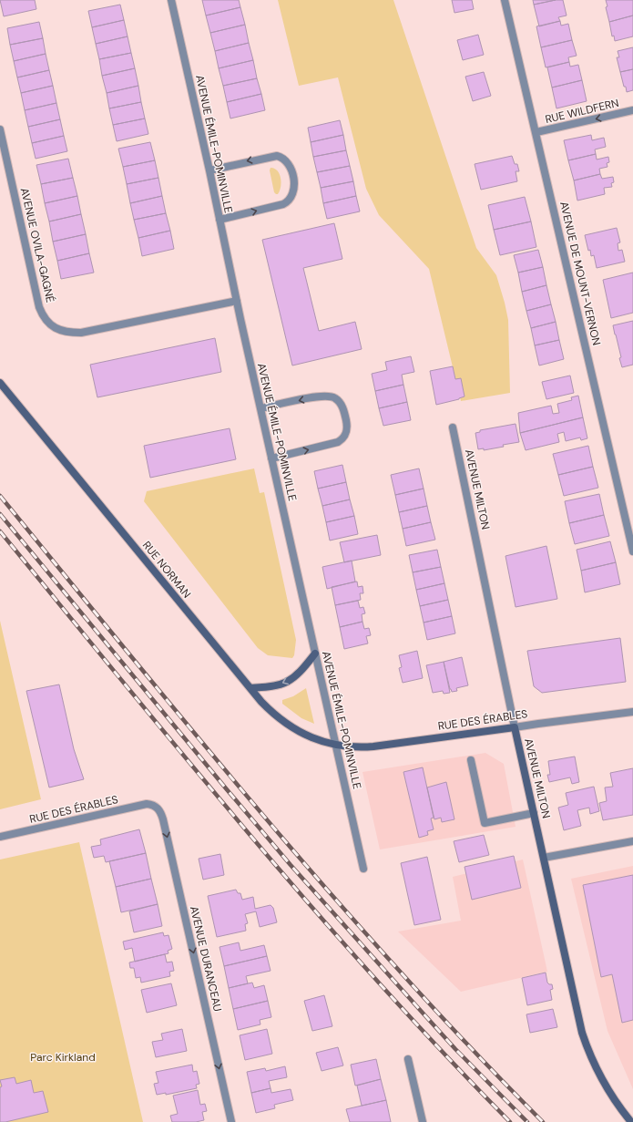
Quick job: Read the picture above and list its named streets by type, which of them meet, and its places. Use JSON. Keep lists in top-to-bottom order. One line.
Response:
{"streets":{"street":["RUE WILDFERN","AVENUE ÉMILE-POMINVILLE","AVENUE OVILA-GAGNÉ","AVENUE DE MOUNT-VERNON","AVENUE MILTON","RUE NORMAN","RUE DES ÉRABLES","AVENUE DURANCEAU"]},"crossings":[["RUE WILDFERN","AVENUE DE MOUNT-VERNON"],["AVENUE ÉMILE-POMINVILLE","AVENUE OVILA-GAGNÉ"],["AVENUE ÉMILE-POMINVILLE","RUE NORMAN"],["AVENUE ÉMILE-POMINVILLE","RUE DES ÉRABLES"],["AVENUE MILTON","RUE DES ÉRABLES"],["RUE NORMAN","RUE DES ÉRABLES"],["RUE DES ÉRABLES","AVENUE DURANCEAU"]],"one_way":["RUE WILDFERN","AVENUE DURANCEAU"],"parks":["Parc Kirkland"]}
